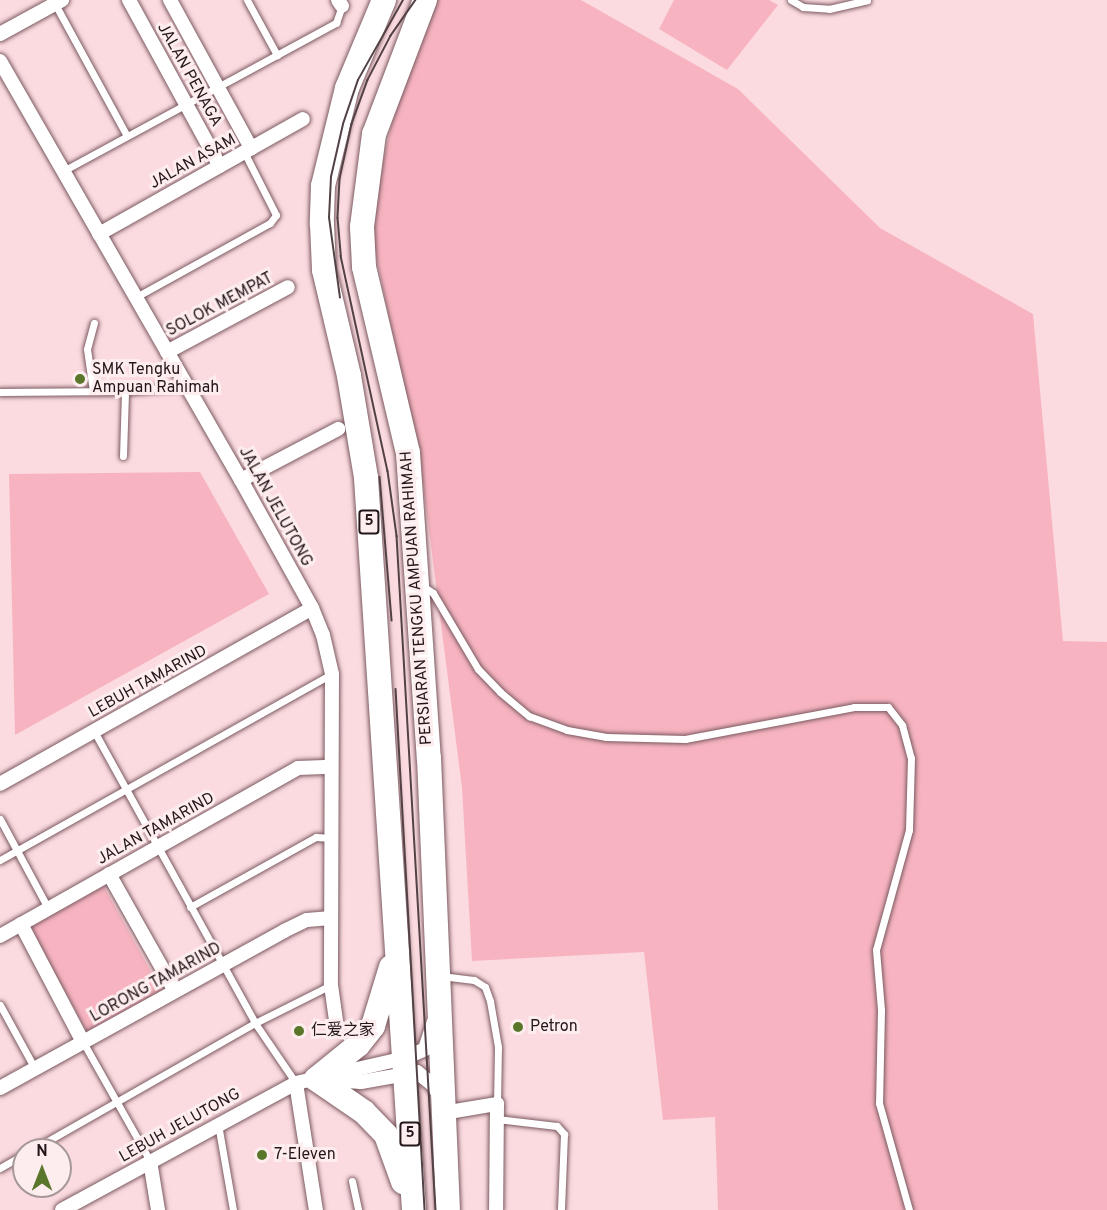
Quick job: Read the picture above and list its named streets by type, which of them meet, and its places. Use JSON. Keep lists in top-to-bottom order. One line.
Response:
{"streets":{"highway":["5","PERSIARAN TENGKU AMPUAN RAHIMAH"],"street":["JALAN PENAGA","JALAN ASAM","SOLOK MEMPAT","JALAN JELUTONG","LEBUH TAMARIND","JALAN TAMARIND","LORONG TAMARIND","LEBUH JELUTONG"]},"crossings":[["JALAN PENAGA","JALAN ASAM"],["JALAN ASAM","JALAN JELUTONG"],["SOLOK MEMPAT","JALAN JELUTONG"],["JALAN JELUTONG","LEBUH TAMARIND"],["JALAN JELUTONG","JALAN TAMARIND"],["JALAN JELUTONG","LORONG TAMARIND"],["5","LEBUH JELUTONG"]],"places":["SMK Tengku Ampuan Rahimah","Petron","仁爱之家","7-Eleven"],"north":"top"}
